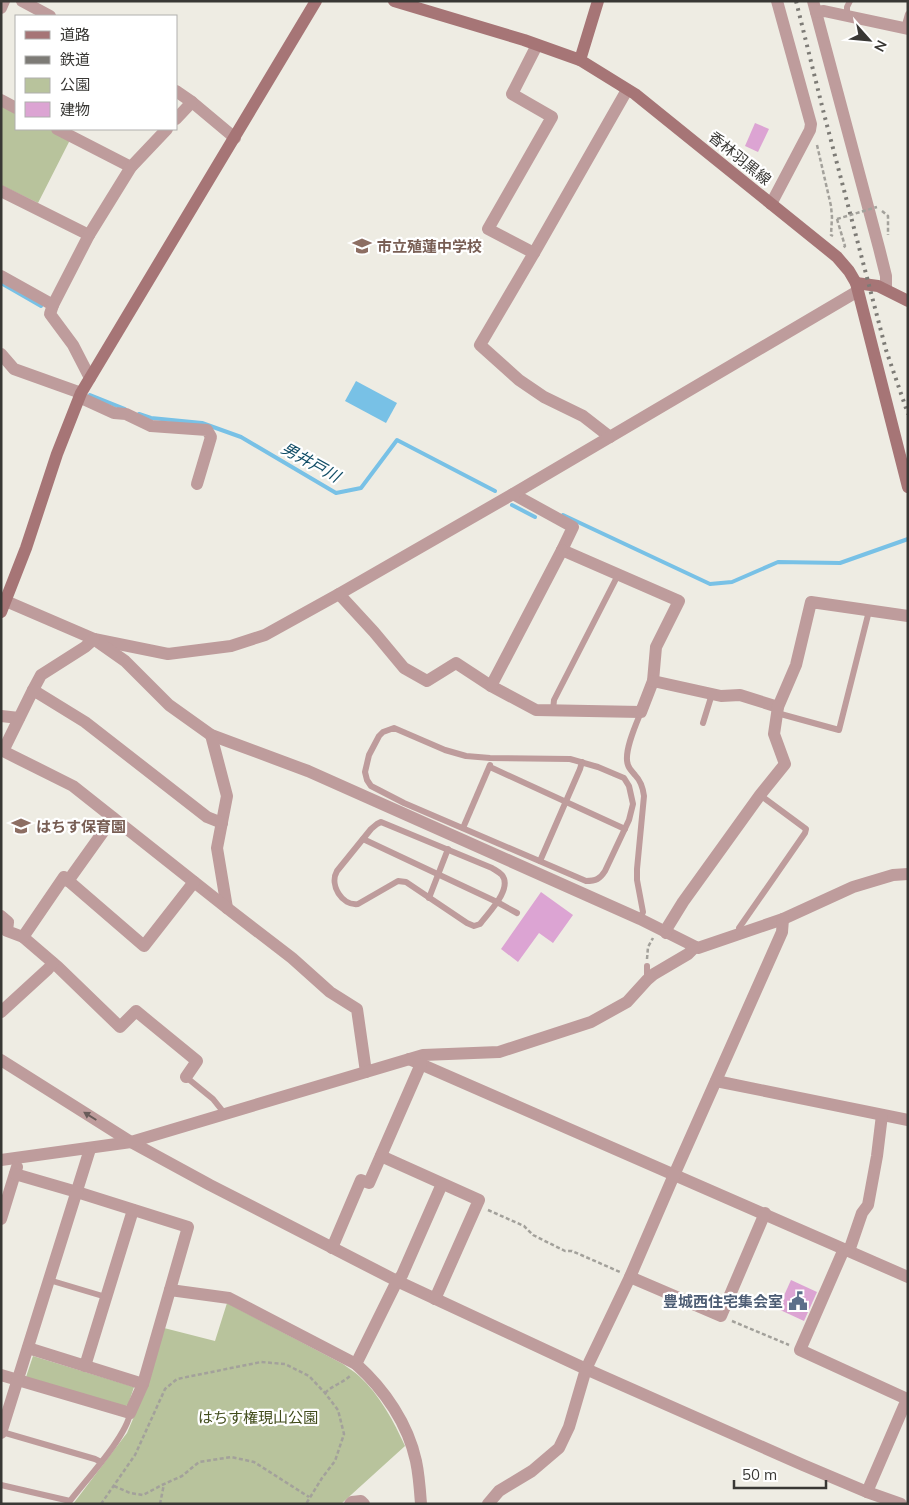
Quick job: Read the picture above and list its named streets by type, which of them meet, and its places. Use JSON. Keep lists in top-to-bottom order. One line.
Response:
{"streets":{"street":["香林羽黒線"]},"water":["男井戸川"],"parks":["はちす権現山公園"],"places":{"school or university":["市立殖蓮中学校","はちす保育園"],"public building":["豊城西住宅集会室"]},"legend":["道路","鉄道","公園","建物"],"scale_bar":"50 m","north":"bottom right"}
